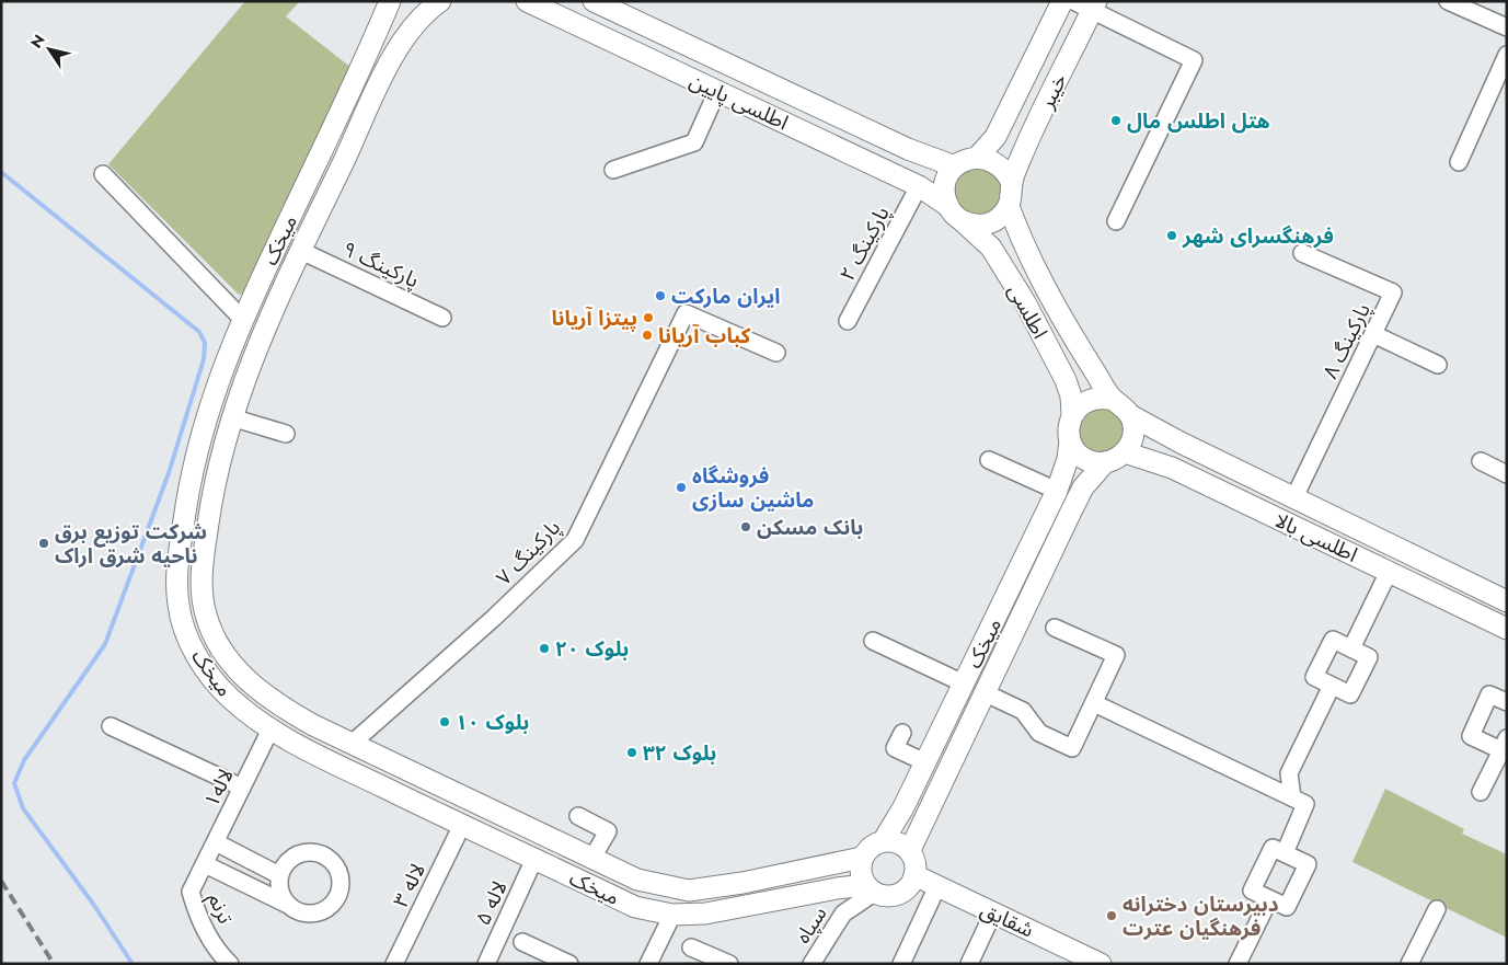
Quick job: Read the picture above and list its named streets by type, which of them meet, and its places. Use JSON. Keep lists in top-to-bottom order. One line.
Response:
{"streets":{"street":["خیبر","اطلسی پایین","میخک","پارکینگ ۲","پارکینگ ۹","اطلسی","پارکینگ ۸","اطلسی بالا","پارکینگ ۷","لاله۱","لاله ۳","لاله ۵","ترنم","شقایق","سپاه"]},"crossings":[["خیبر","اطلسی پایین"],["خیبر","اطلسی"],["اطلسی پایین","پارکینگ ۲"],["اطلسی پایین","اطلسی"],["میخک","پارکینگ ۹"],["میخک","اطلسی"],["میخک","اطلسی بالا"],["میخک","پارکینگ ۷"],["میخک","لاله۱"],["میخک","لاله ۳"],["میخک","لاله ۵"],["میخک","شقایق"],["میخک","سپاه"],["اطلسی","اطلسی بالا"],["پارکینگ ۸","اطلسی بالا"],["لاله۱","ترنم"],["شقایق","سپاه"]],"places":["هتل اطلس مال","فرهنگسرای شهر","ایران مارکت","پیتزا آریانا","کباب آریانا","فروشگاه ماشین سازی","بانک مسکن","شرکت توزیع برق ناحیه شرق اراک","بلوک ۲۰","بلوک ۱۰","بلوک ۳۲","دبیرستان دخترانه فرهنگیان عترت"],"north":"top left"}
